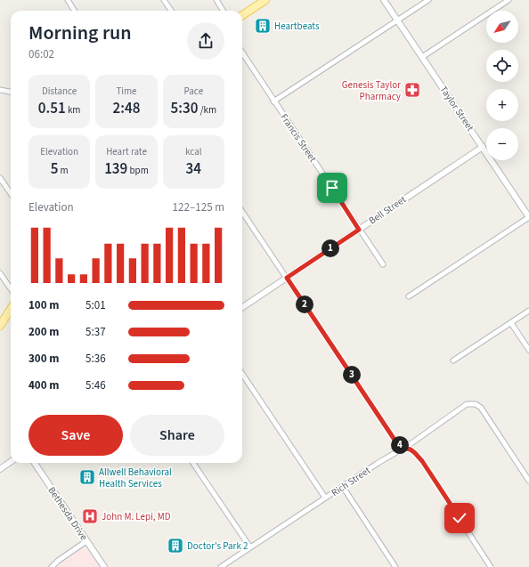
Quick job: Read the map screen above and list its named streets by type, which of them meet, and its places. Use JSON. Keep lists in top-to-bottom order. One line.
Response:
{"streets":{"street":["Taylor Street","Francis Street","Bell Street","Rich Street","Bethesda Drive"]},"crossings":[["Taylor Street","Bell Street"],["Francis Street","Bell Street"]],"places":{"building":["Heartbeats","Allwell Behavioral Health Services","Doctor's Park 2"],"pharmacy":["Genesis Taylor Pharmacy"],"hospital":["John M. Lepi, MD"]},"north":"bottom left","page":{"map_buttons":["+","−"],"heading":["Morning run","06:02"],"stats":[["Distance","0.51 km"],["Time","2:48"],["Pace","5:30 /km"],["Elevation","5 m"],["Heart rate","139 bpm"],["kcal","34"]],"chart":["Elevation","122–125 m"],"pins":["1","2","3","4"],"list":[{"name":"100 m","note":"5:01"},{"name":"200 m","note":"5:37"},{"name":"300 m","note":"5:36"},{"name":"400 m","note":"5:46"}],"buttons":["Save","Share"]}}
